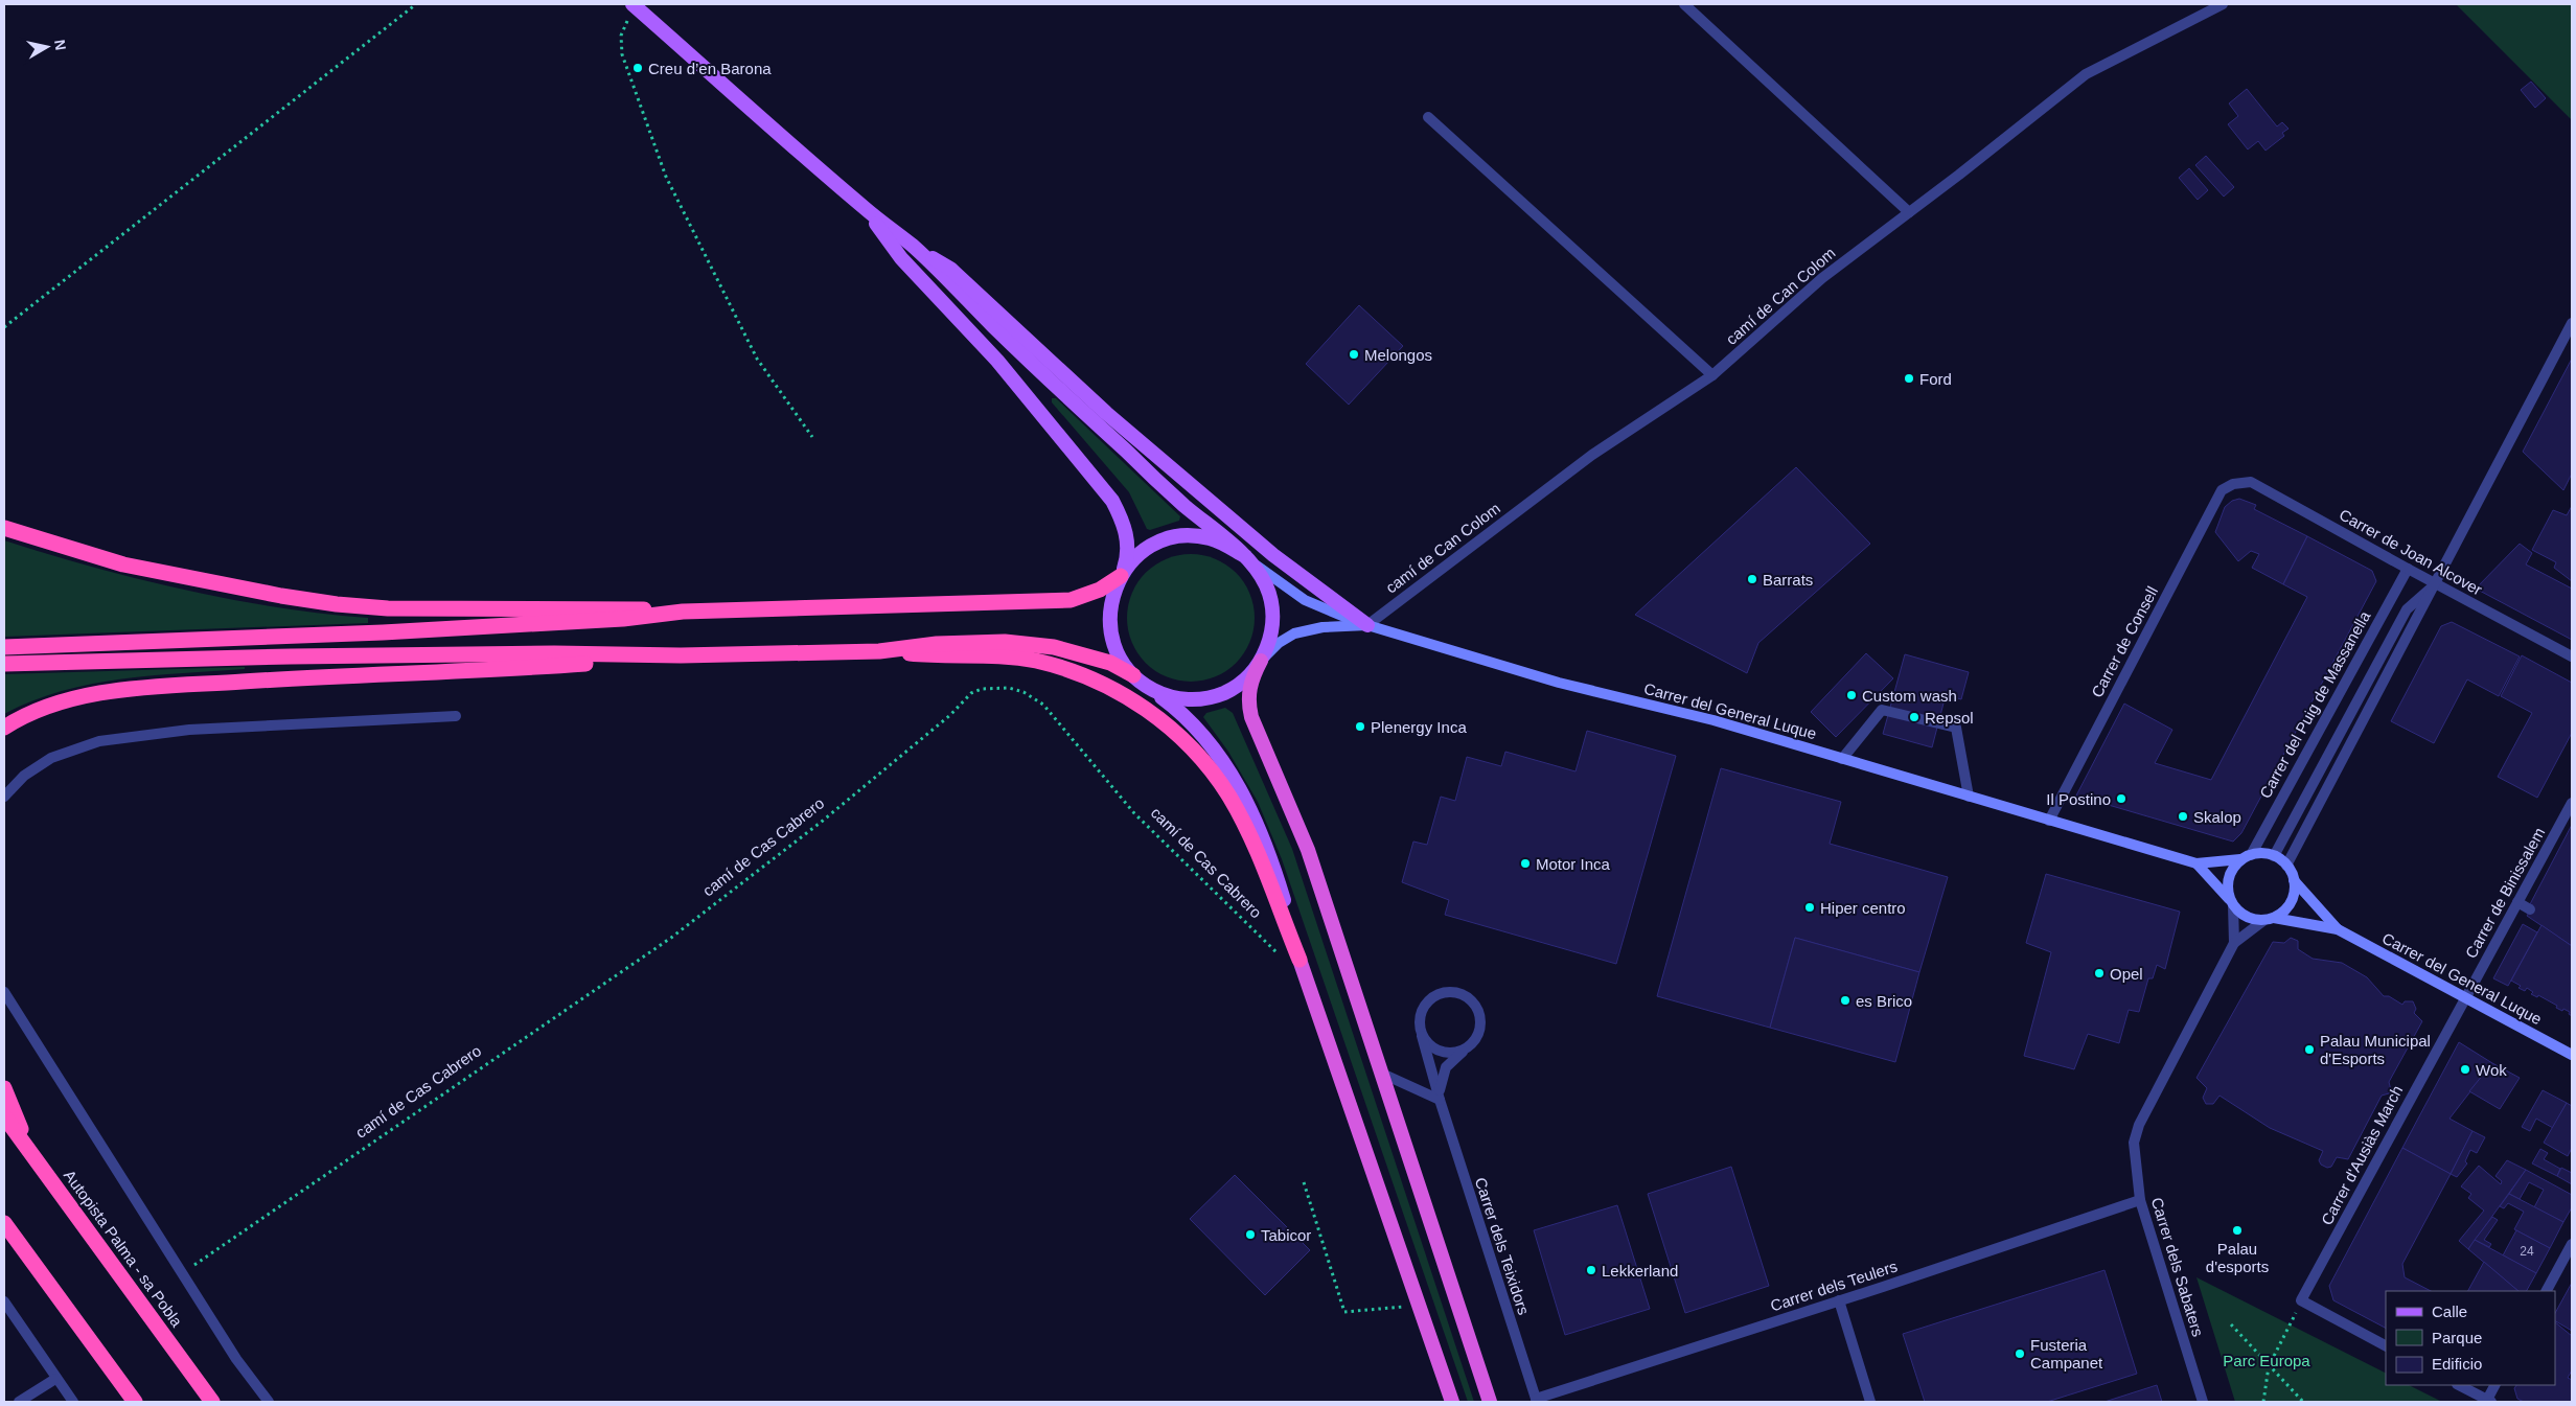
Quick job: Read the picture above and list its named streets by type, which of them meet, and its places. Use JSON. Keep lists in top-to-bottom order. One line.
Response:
{"streets":{"highway":["Autopista Palma - sa Pobla"],"main road":["Carrer del General Luque"],"street":["camí de Can Colom","Carrer de Joan Alcover","Carrer de Consell","Carrer del Puig de Massanella","Carrer de Binissalem","Carrer d'Ausiàs March","Carrer dels Teixidors","Carrer dels Sabaters","Carrer dels Teulers"],"path":["camí de Cas Cabrero"]},"crossings":[["camí de Can Colom","Carrer del General Luque"],["Carrer de Joan Alcover","Carrer de Consell"],["Carrer de Joan Alcover","Carrer del Puig de Massanella"],["Carrer de Consell","Carrer del General Luque"],["Carrer del Puig de Massanella","Carrer del General Luque"],["Carrer del Puig de Massanella","Carrer dels Sabaters"],["Carrer del General Luque","Carrer de Binissalem"],["Carrer del General Luque","Carrer d'Ausiàs March"],["Carrer del General Luque","Carrer dels Sabaters"],["Carrer de Binissalem","Carrer d'Ausiàs March"],["Carrer dels Teixidors","Carrer dels Teulers"],["Carrer dels Sabaters","Carrer dels Teulers"]],"parks":["Parc Europa"],"places":["Creu d’en Barona","Melongos","Ford","Barrats","Custom wash","Repsol","Plenergy Inca","Il Postino","Skalop","Motor Inca","Hiper centro","Opel","es Brico","Palau Municipal d'Esports","Wok","Palau d'esports","Tabicor","Lekkerland","Fusteria Campanet"],"house_numbers":["24"],"legend":["Calle","Parque","Edificio"],"north":"right"}
